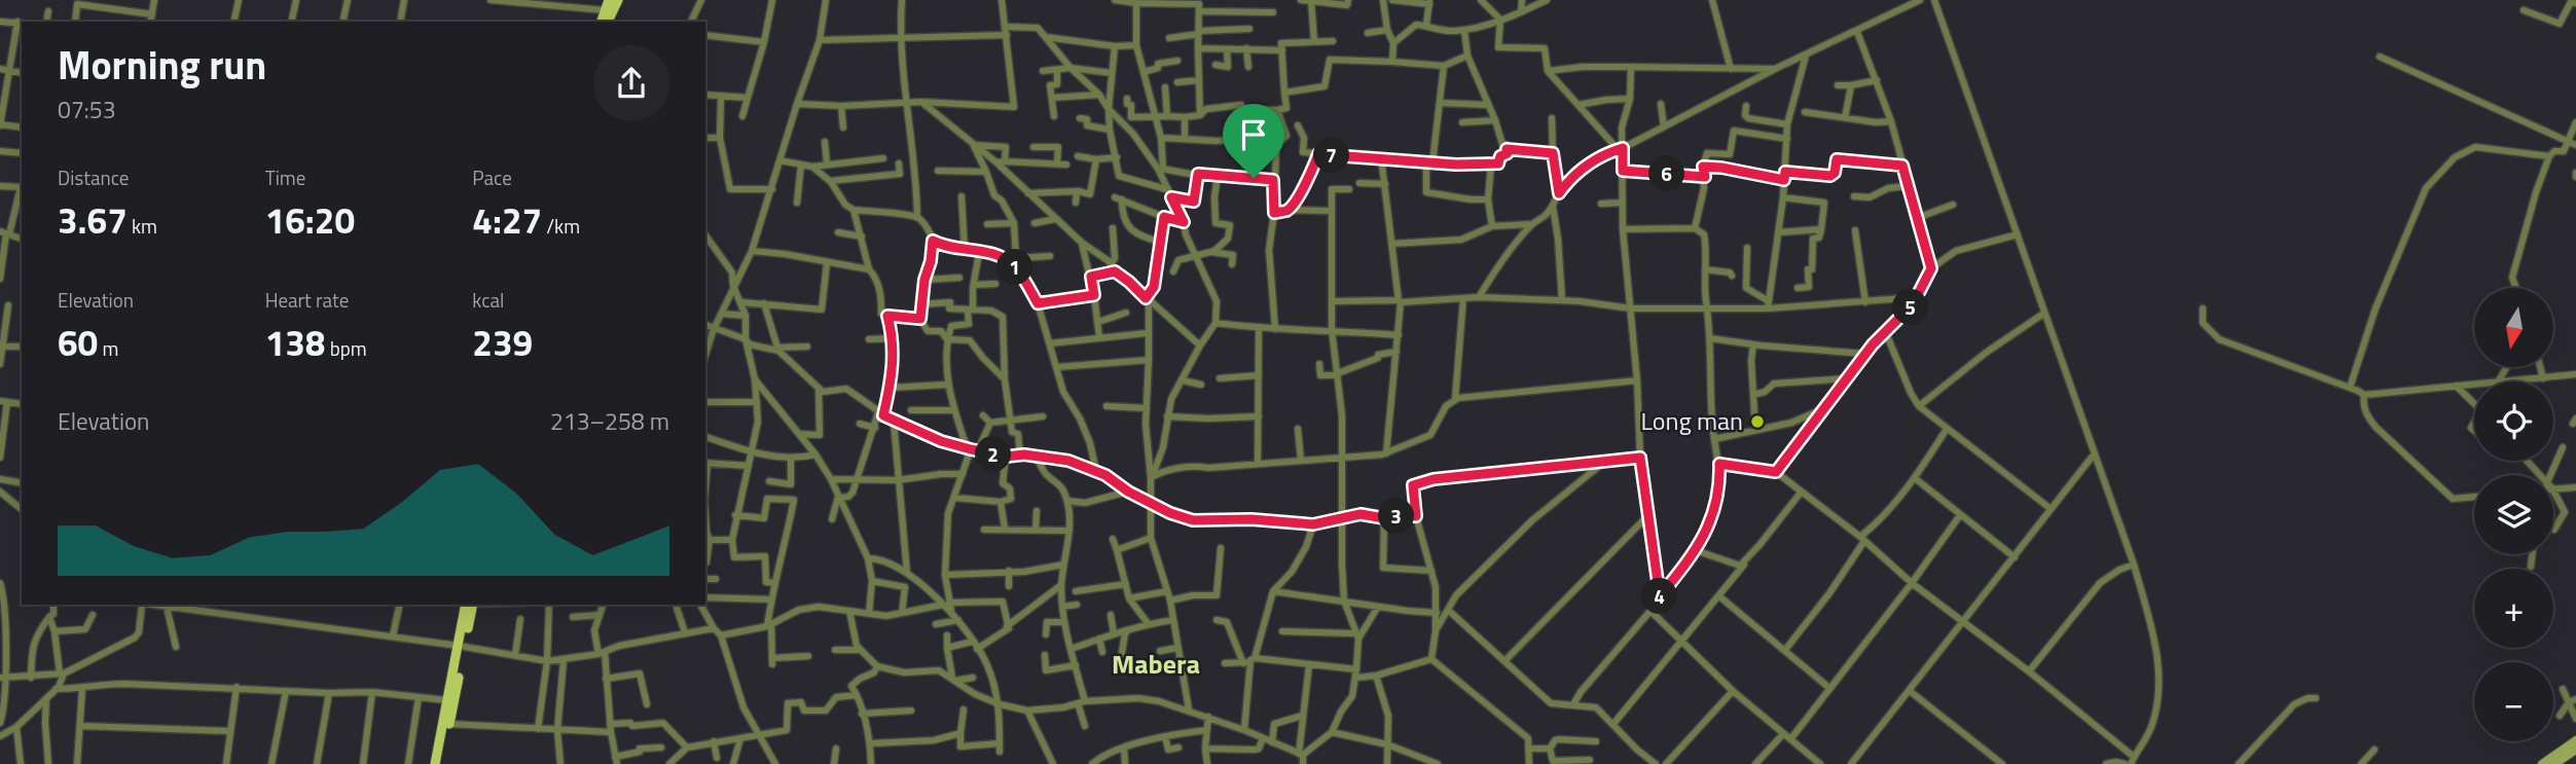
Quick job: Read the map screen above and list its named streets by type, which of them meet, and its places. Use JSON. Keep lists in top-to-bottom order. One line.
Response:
{"districts":["Mabera"],"places":["Long man"],"north":"bottom","page":{"heading":["Morning run","07:53"],"pins":["7","6","1","5","2","3","4"],"stats":[["Distance","3.67 km"],["Time","16:20"],["Pace","4:27 /km"],["Elevation","60 m"],["Heart rate","138 bpm"],["kcal","239"]],"map_buttons":["+","−"],"chart":["Elevation","213–258 m"]}}
